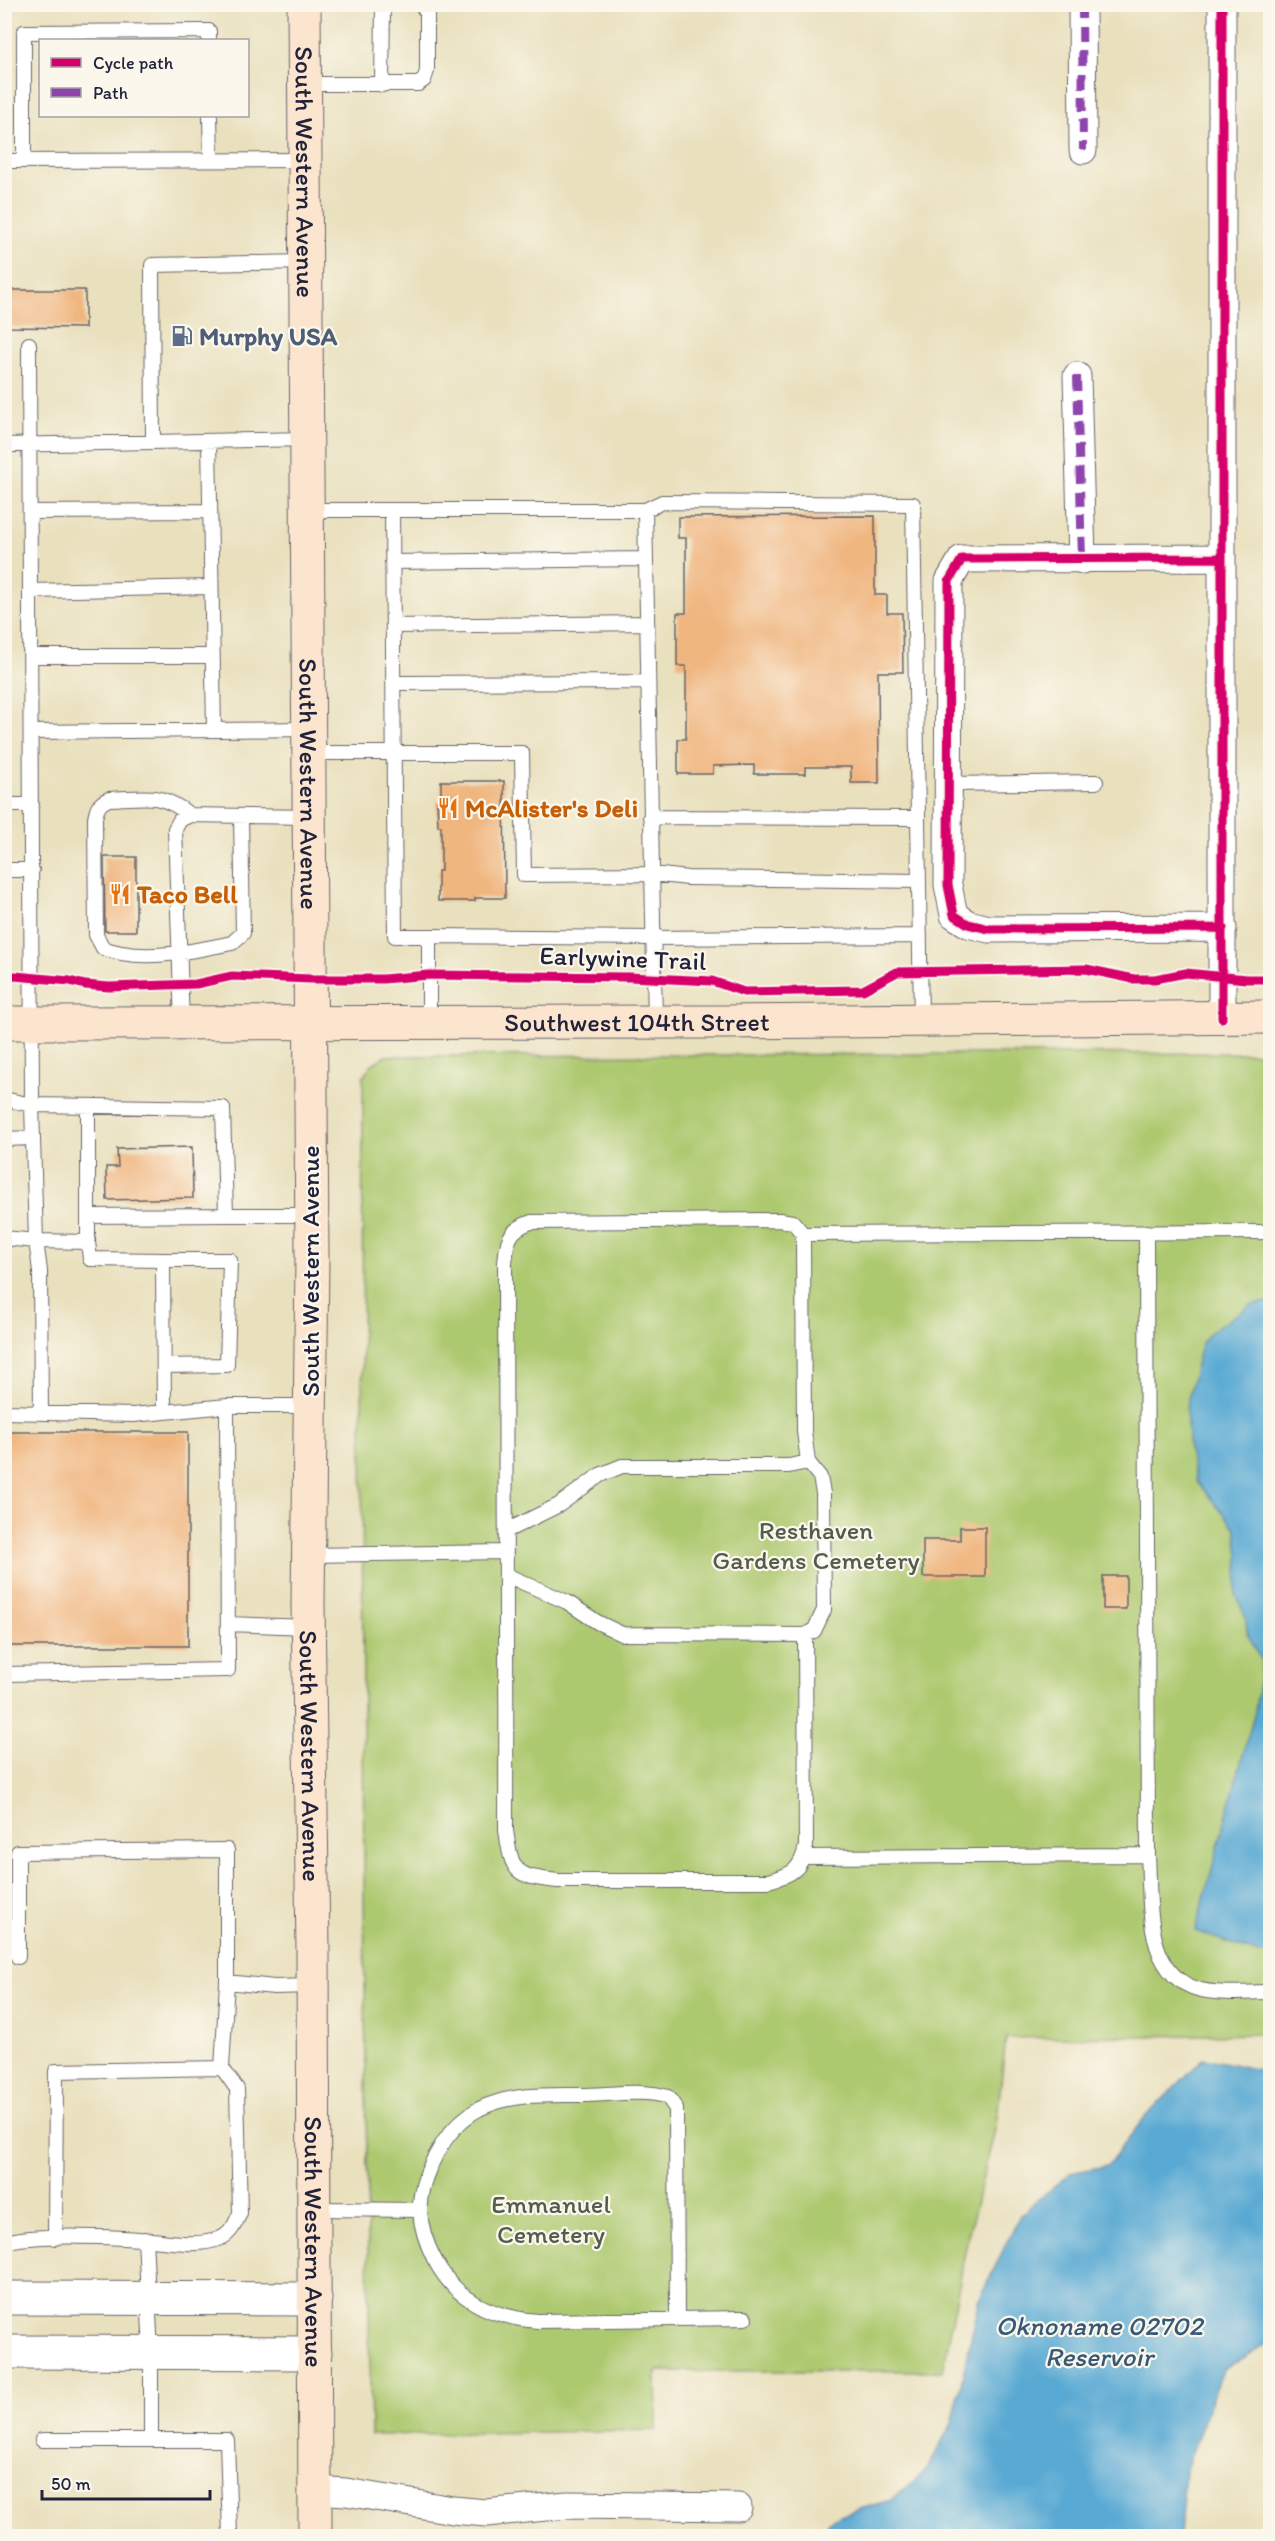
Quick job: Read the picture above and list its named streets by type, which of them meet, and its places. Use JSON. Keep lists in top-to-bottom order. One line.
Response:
{"streets":{"main road":["South Western Avenue","Southwest 104th Street"],"cycle path":["Earlywine Trail"]},"crossings":[["South Western Avenue","Southwest 104th Street"]],"water":["Oknoname 02702 Reservoir"],"parks":["Resthaven Gardens Cemetery","Emmanuel Cemetery"],"places":{"fuel station":["Murphy USA"],"restaurant":["McAlister's Deli","Taco Bell"]},"legend":["Cycle path","Path"],"scale_bar":"50 m"}
